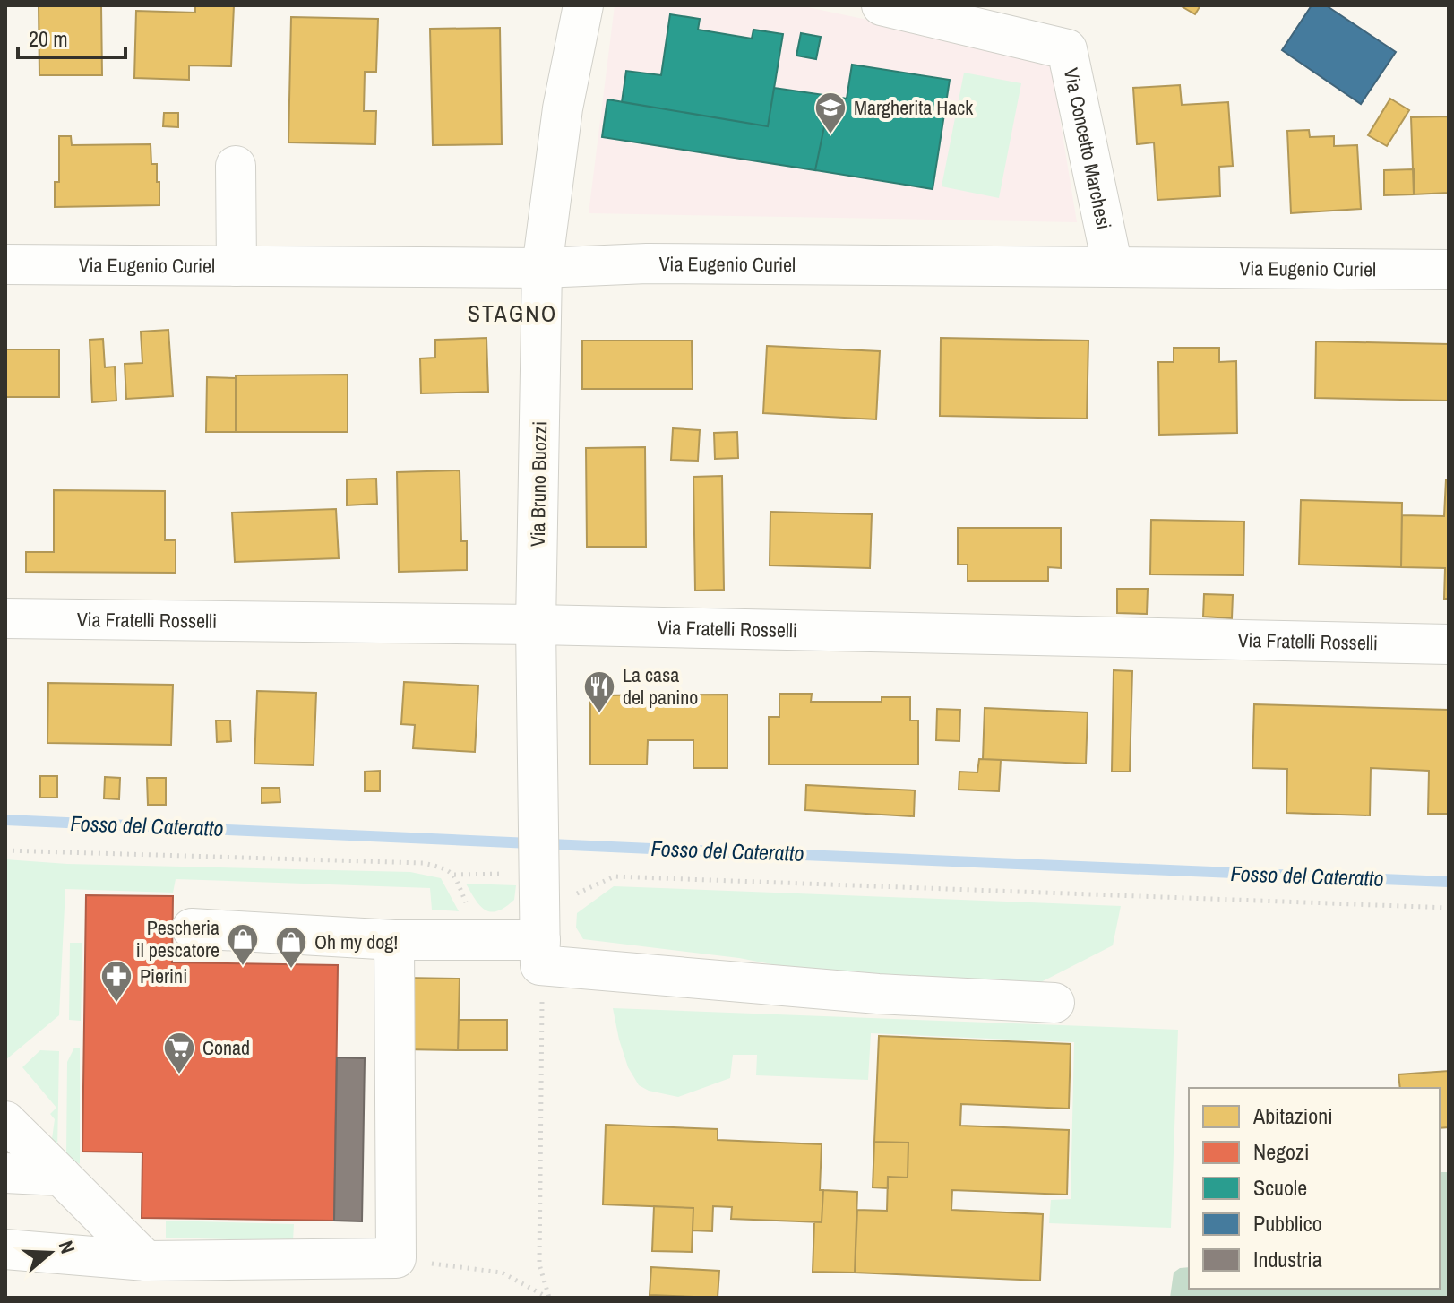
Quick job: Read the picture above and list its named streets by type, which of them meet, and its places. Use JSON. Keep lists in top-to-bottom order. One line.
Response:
{"streets":{"street":["Via Concetto Marchesi","Via Eugenio Curiel","Via Bruno Buozzi","Via Fratelli Rosselli"]},"crossings":[["Via Concetto Marchesi","Via Eugenio Curiel"],["Via Eugenio Curiel","Via Bruno Buozzi"],["Via Bruno Buozzi","Via Fratelli Rosselli"]],"districts":["STAGNO"],"water":["Fosso del Cateratto"],"places":{"school or university":["Margherita Hack"],"restaurant":["La casa del panino"],"shop":["Pescheria il pescatore","Oh my dog!"],"pharmacy":["Pierini"],"supermarket":["Conad"]},"legend":["Abitazioni","Negozi","Scuole","Pubblico","Industria"],"scale_bar":"20 m","north":"right"}
